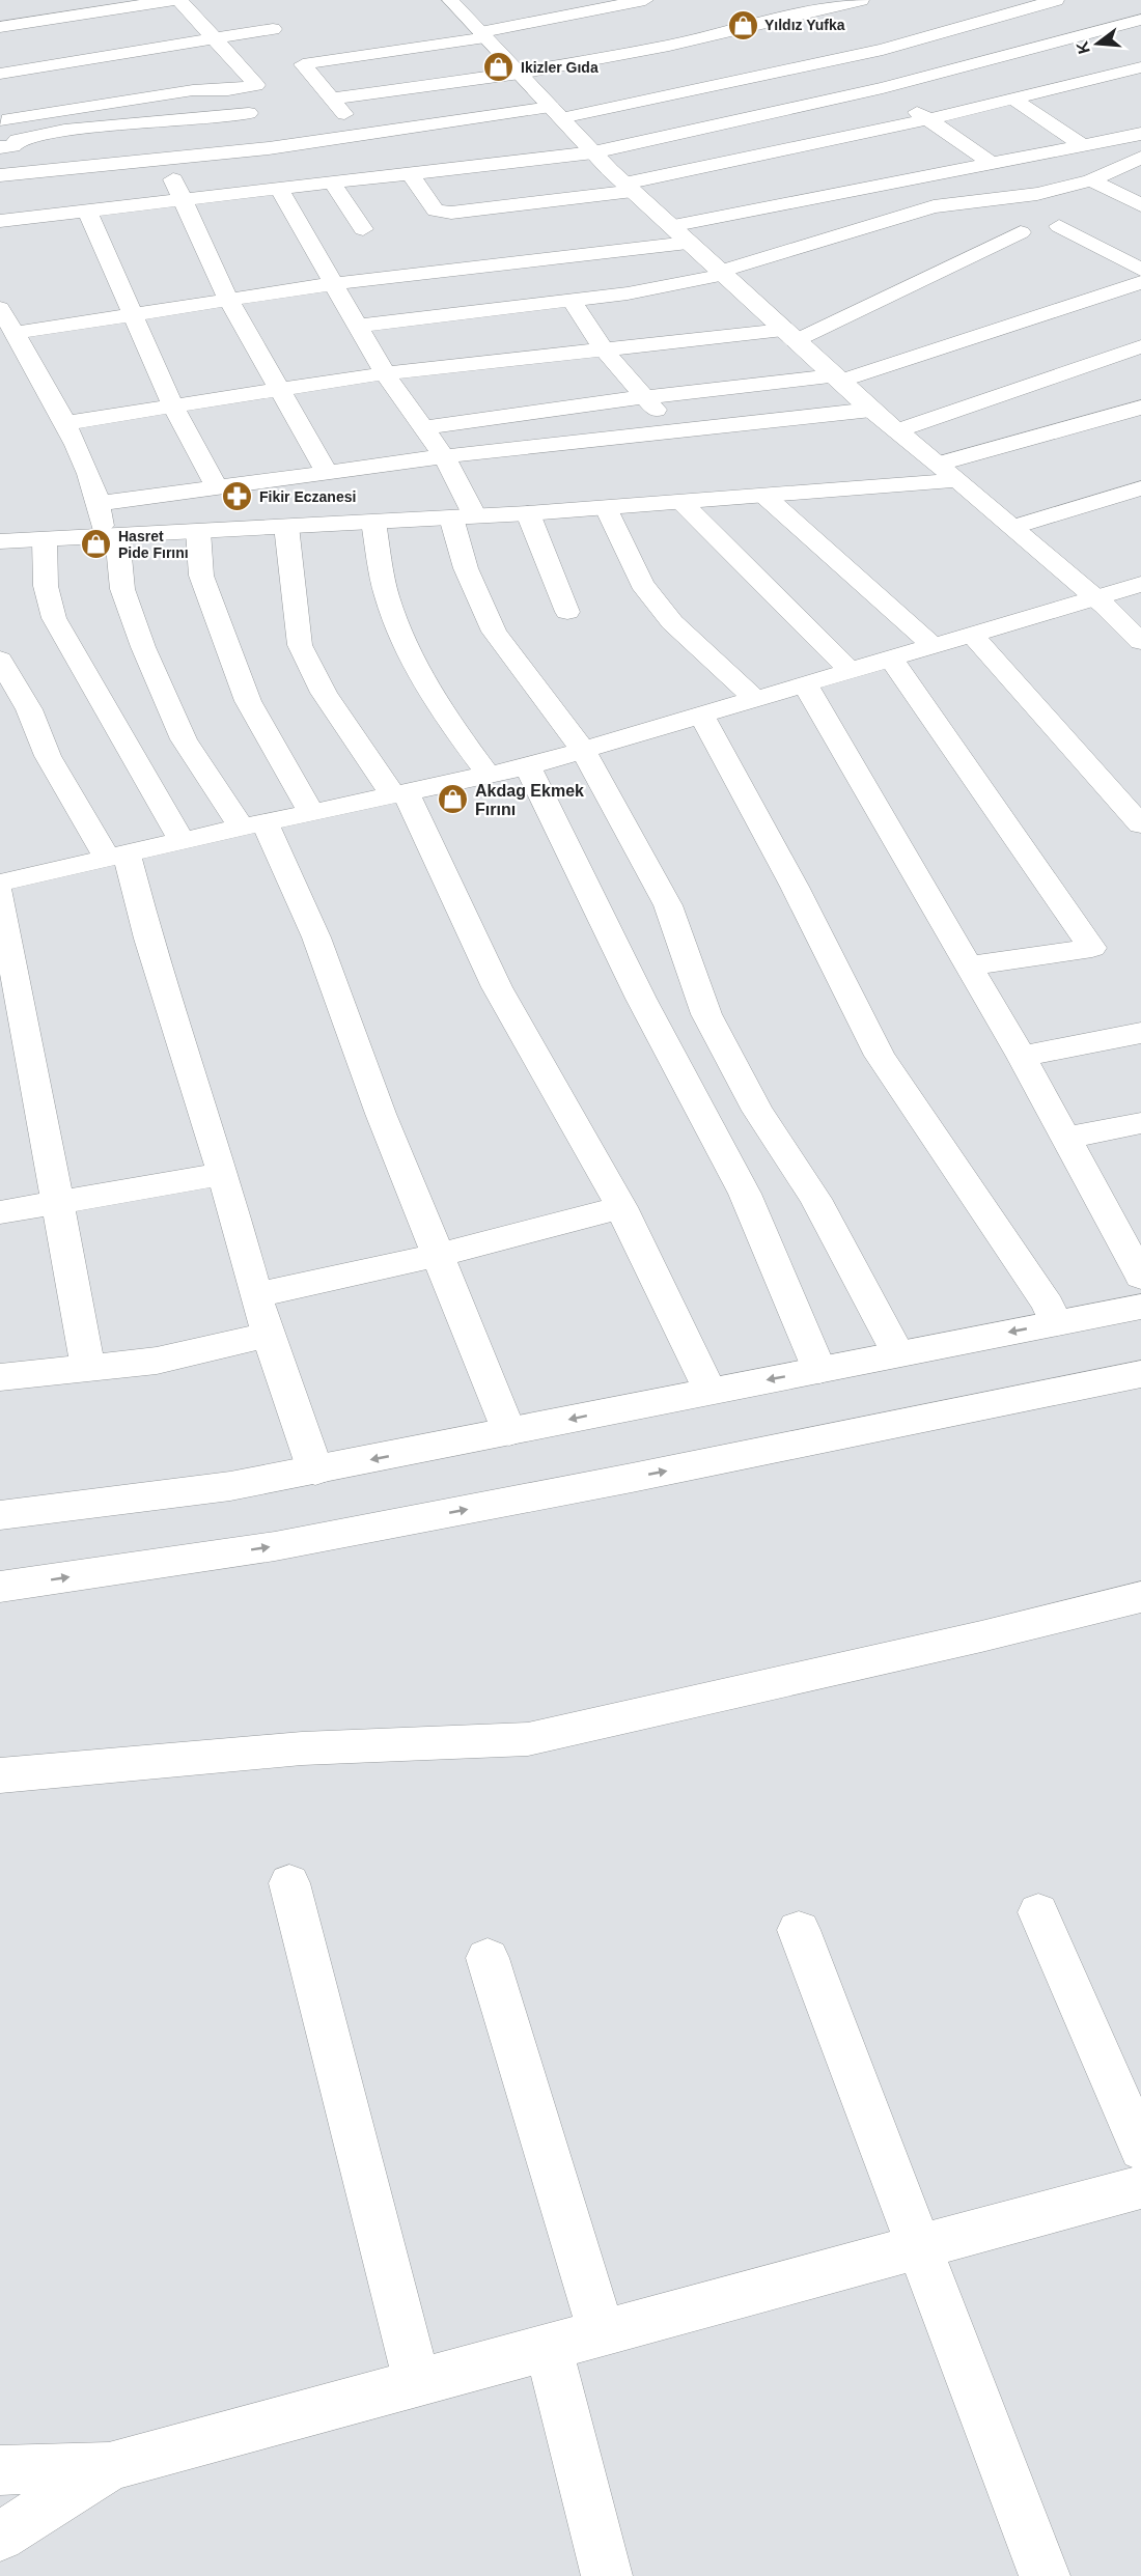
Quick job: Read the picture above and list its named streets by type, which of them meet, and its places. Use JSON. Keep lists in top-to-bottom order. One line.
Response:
{"places":{"shop":["Yıldız Yufka","Ikizler Gıda","Hasret Pide Fırını","Akdag Ekmek Fırını"],"pharmacy":["Fikir Eczanesi"]},"north":"left"}
